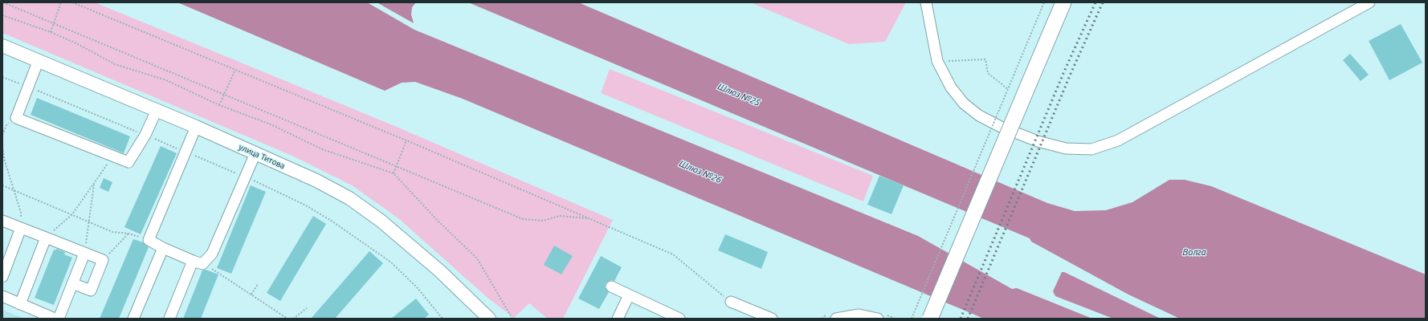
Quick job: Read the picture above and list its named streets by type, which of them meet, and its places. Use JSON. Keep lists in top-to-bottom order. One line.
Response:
{"streets":{"main road":["улица Титова"]},"water":["Шлюз №25","Шлюз №26","Волга"]}
